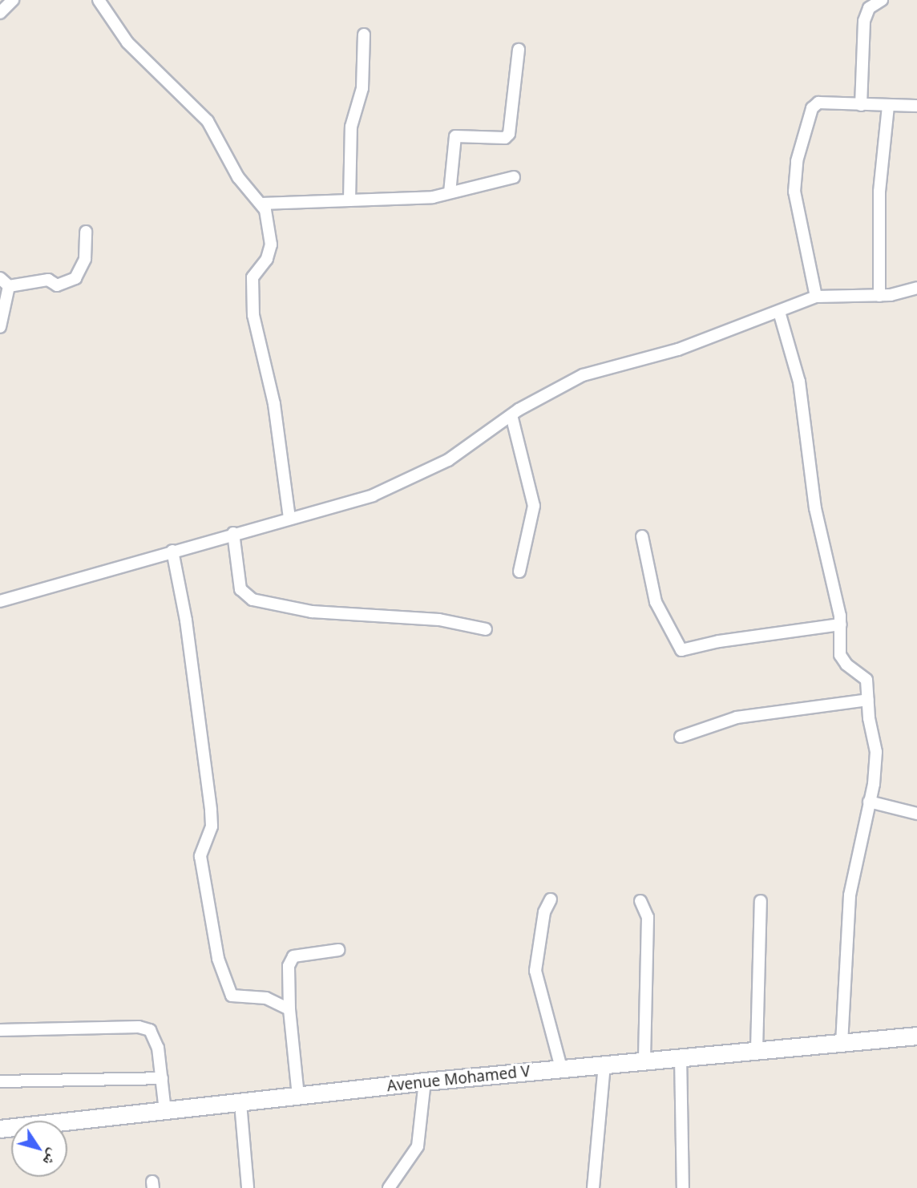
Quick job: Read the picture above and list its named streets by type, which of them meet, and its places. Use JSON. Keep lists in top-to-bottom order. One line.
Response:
{"streets":{"main road":["Avenue Mohamed V"]},"north":"bottom right"}
